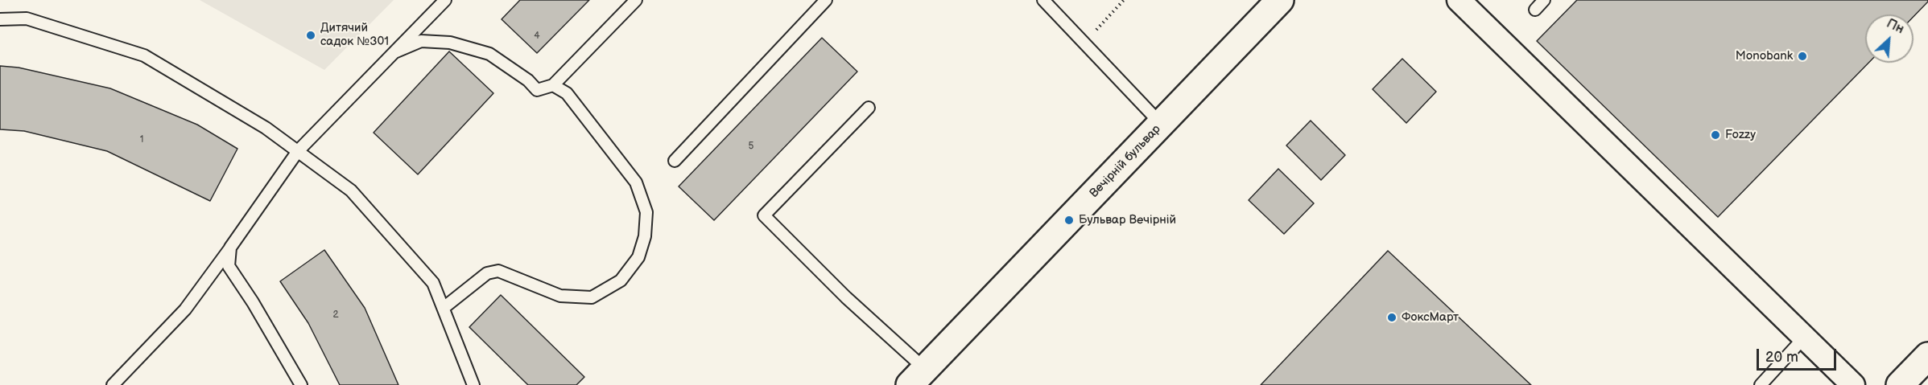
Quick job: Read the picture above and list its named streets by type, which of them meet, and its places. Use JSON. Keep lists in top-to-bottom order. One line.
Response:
{"streets":{"street":["Вечірній бульвар"]},"places":["Дитячий садок №301","Monobank","Fozzy","Бульвар Вечірній","ФоксМарт"],"house_numbers":["4","1","5","2"],"scale_bar":"20 m","north":"top right"}
